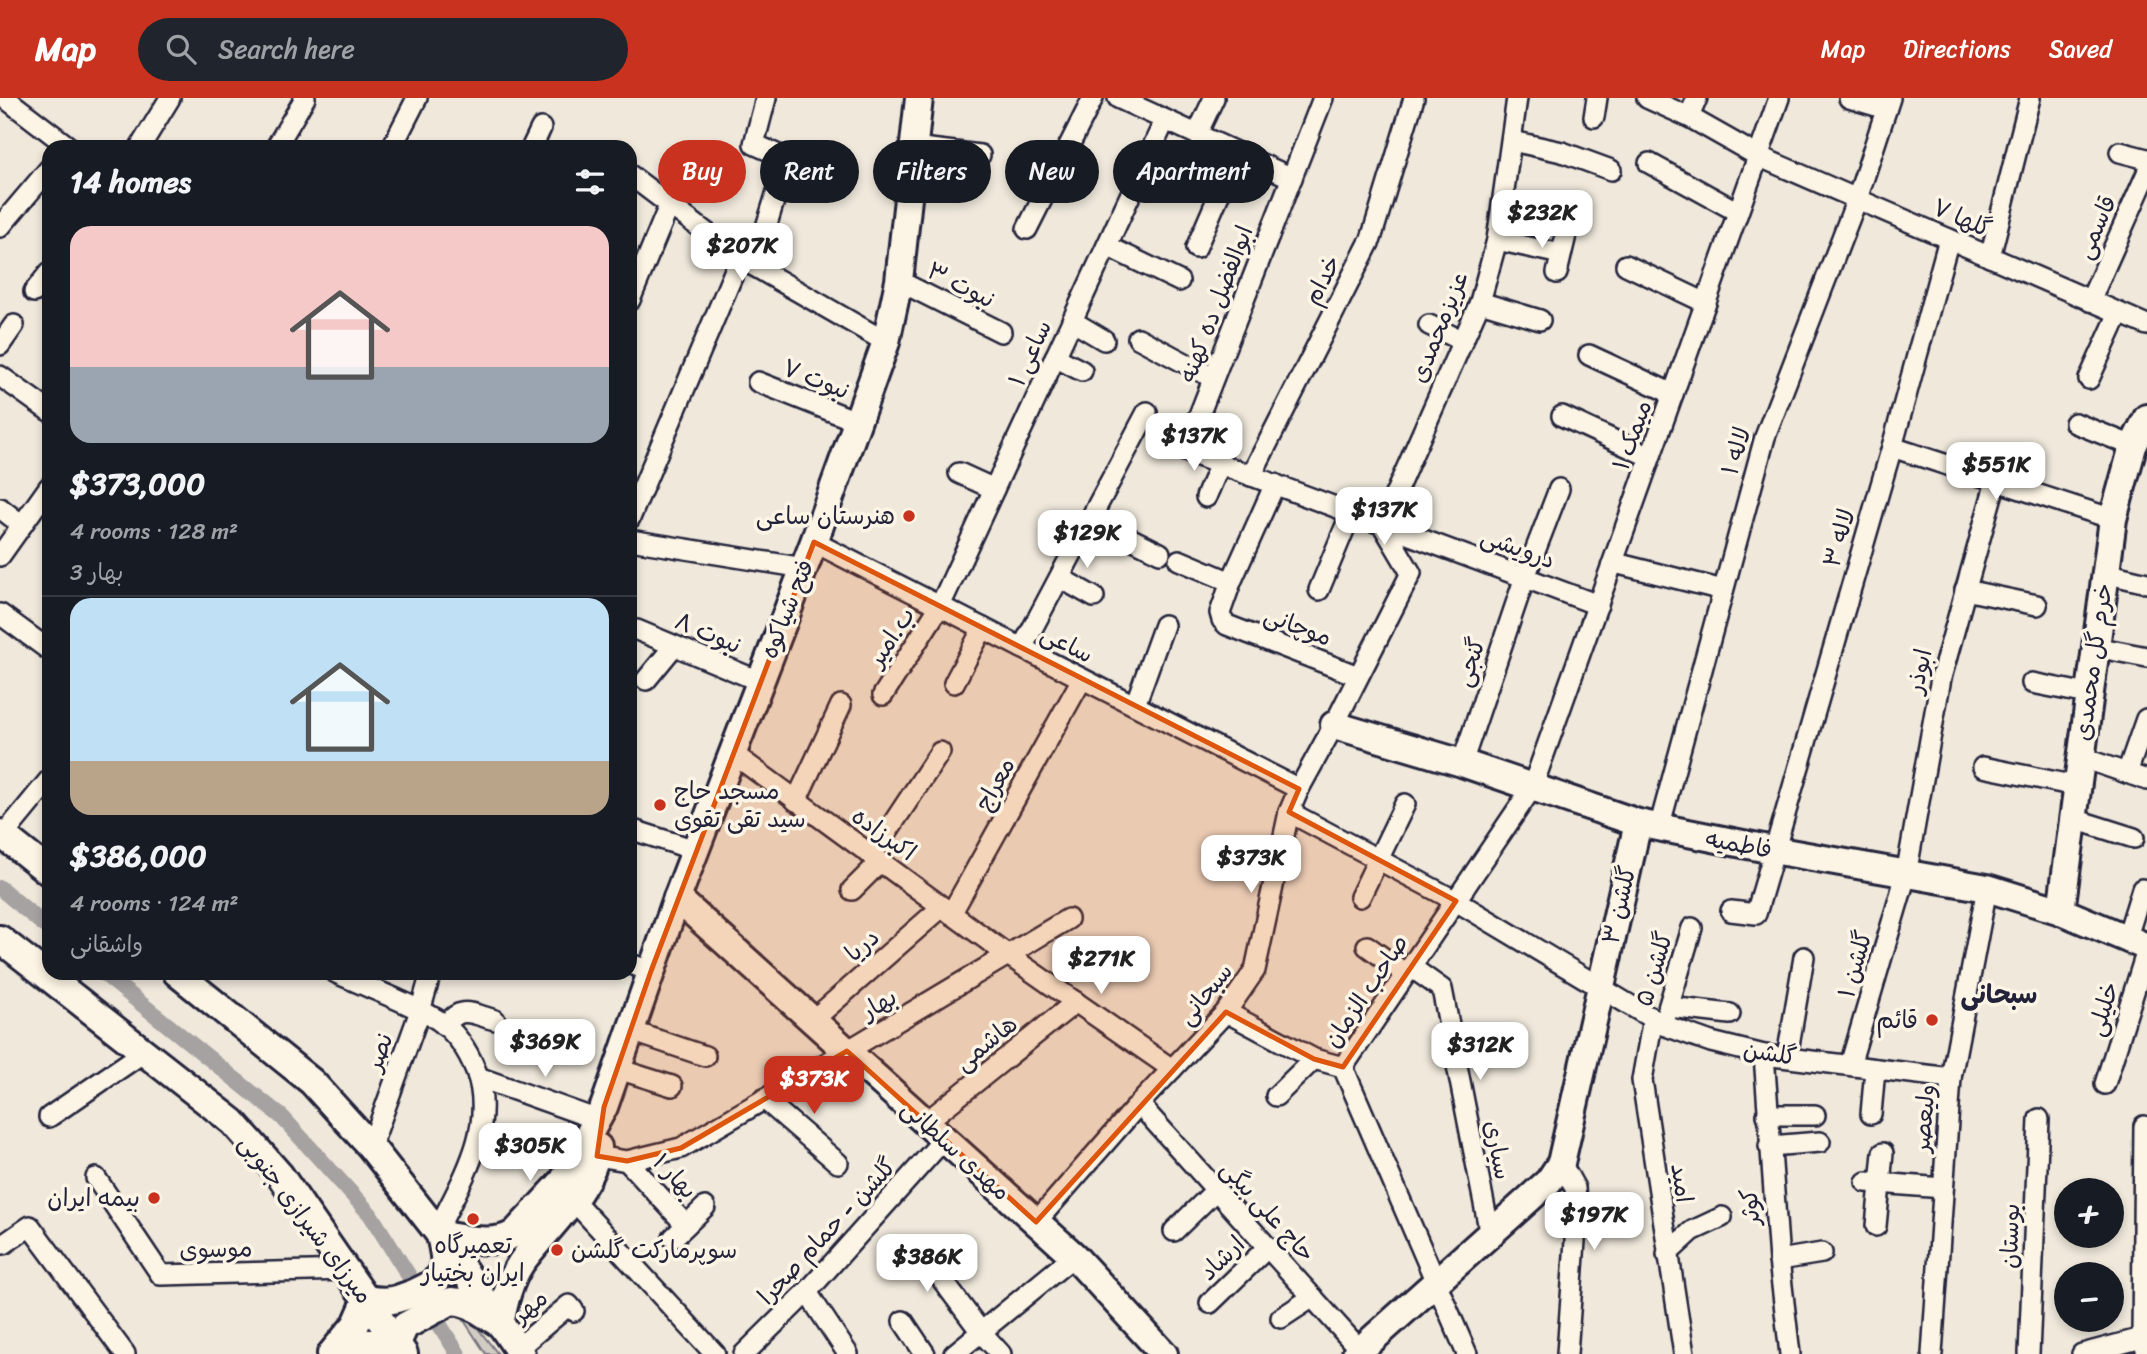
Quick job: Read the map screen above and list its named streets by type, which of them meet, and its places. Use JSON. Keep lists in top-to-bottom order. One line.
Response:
{"streets":{"street":["گلها ۷","قاسمی","خدام","نبوت ۳","ابوالفضل ده کهنه","عزیزمحمدی","ساعی ۱","نبوت ۷","میمک ۱","لاله ۱","لاله ۳","درویشی","فتح شیاکوه","موچانی","نبوت ۸","ب.امیر","ساعی","گنجی","خرم گل محمدی","ابوذر","معراج","اکبرزاده","فاطمیه","گلشن ۳","دریا","گلشن ۱","گلشن ۵","صاحب الزمان","سبحانی","بهار","خلیلی","هاشمی","نصر","گلشن","ولیعصر","مهدی سلطانی","سیاری","بهار ۱","امید","کوثر","حاج علی بیگی","میرزای شیرازی جنوبی","گلشن - حمام صحرا","بوستان","موسوی","ارشاد","مهر"]},"crossings":[["گلها ۷","قاسمی"],["گلها ۷","میمک ۱"],["گلها ۷","لاله ۱"],["گلها ۷","لاله ۳"],["خدام","درویشی"],["نبوت ۳","فتح شیاکوه"],["ابوالفضل ده کهنه","درویشی"],["عزیزمحمدی","درویشی"],["عزیزمحمدی","سبحانی"],["ساعی ۱","ب.امیر"],["ساعی ۱","ساعی"],["نبوت ۷","فتح شیاکوه"],["میمک ۱","درویشی"],["میمک ۱","فاطمیه"],["میمک ۱","صاحب الزمان"],["لاله ۱","فاطمیه"],["لاله ۱","گلشن ۳"],["لاله ۳","فاطمیه"],["درویشی","گنجی"],["درویشی","سبحانی"],["فتح شیاکوه","نبوت ۸"],["فتح شیاکوه","ساعی"],["فتح شیاکوه","اکبرزاده"],["فتح شیاکوه","بهار"],["فتح شیاکوه","مهدی سلطانی"],["موچانی","سبحانی"],["ب.امیر","ساعی"],["ساعی","معراج"],["ساعی","سبحانی"],["گنجی","فاطمیه"],["خرم گل محمدی","فاطمیه"],["ابوذر","فاطمیه"],["ابوذر","گلشن ۱"],["معراج","اکبرزاده"],["معراج","دریا"],["اکبرزاده","دریا"],["اکبرزاده","سبحانی"],["اکبرزاده","بهار"],["اکبرزاده","هاشمی"],["فاطمیه","گلشن ۳"],["فاطمیه","گلشن ۱"],["فاطمیه","صاحب الزمان"],["فاطمیه","سبحانی"],["فاطمیه","خلیلی"],["فاطمیه","ولیعصر"],["گلشن ۳","گلشن"],["دریا","مهدی سلطانی"],["گلشن ۱","گلشن"],["گلشن ۵","گلشن"],["گلشن ۵","امید"],["صاحب الزمان","گلشن"],["صاحب الزمان","سیاری"],["سبحانی","گلشن"],["سبحانی","مهدی سلطانی"],["سبحانی","حاج علی بیگی"],["بهار","مهدی سلطانی"],["بهار","بهار ۱"],["هاشمی","مهدی سلطانی"],["هاشمی","گلشن - حمام صحرا"],["گلشن","ولیعصر"],["گلشن","امید"],["گلشن","کوثر"],["مهدی سلطانی","گلشن - حمام صحرا"],["حاج علی بیگی","ارشاد"],["میرزای شیرازی جنوبی","موسوی"]],"districts":["سبحانی"],"places":["هنرستان ساعی","مسجد حاج سید تقی تقوی","قائم","بیمه ایران","تعمیرگاه ایران بختیار","سوپرمارکت گلشن"],"page":{"header":"Map","search":"Search here","nav":["Map","Directions","Saved"],"chip":["Buy","Rent","Filters","New","Apartment"],"heading":"14 homes","price":["$232K","$207K","$137K","$551K","$137K","$129K","$373K","$271K","$369K","$312K","$373K","$305K","$197K","$386K"],"list":[{"name":"$373,000","note":"4 rooms · 128 m² · بهار 3"},{"name":"$386,000","note":"4 rooms · 124 m² · واشقانی"}],"map_buttons":["+","−"]}}
